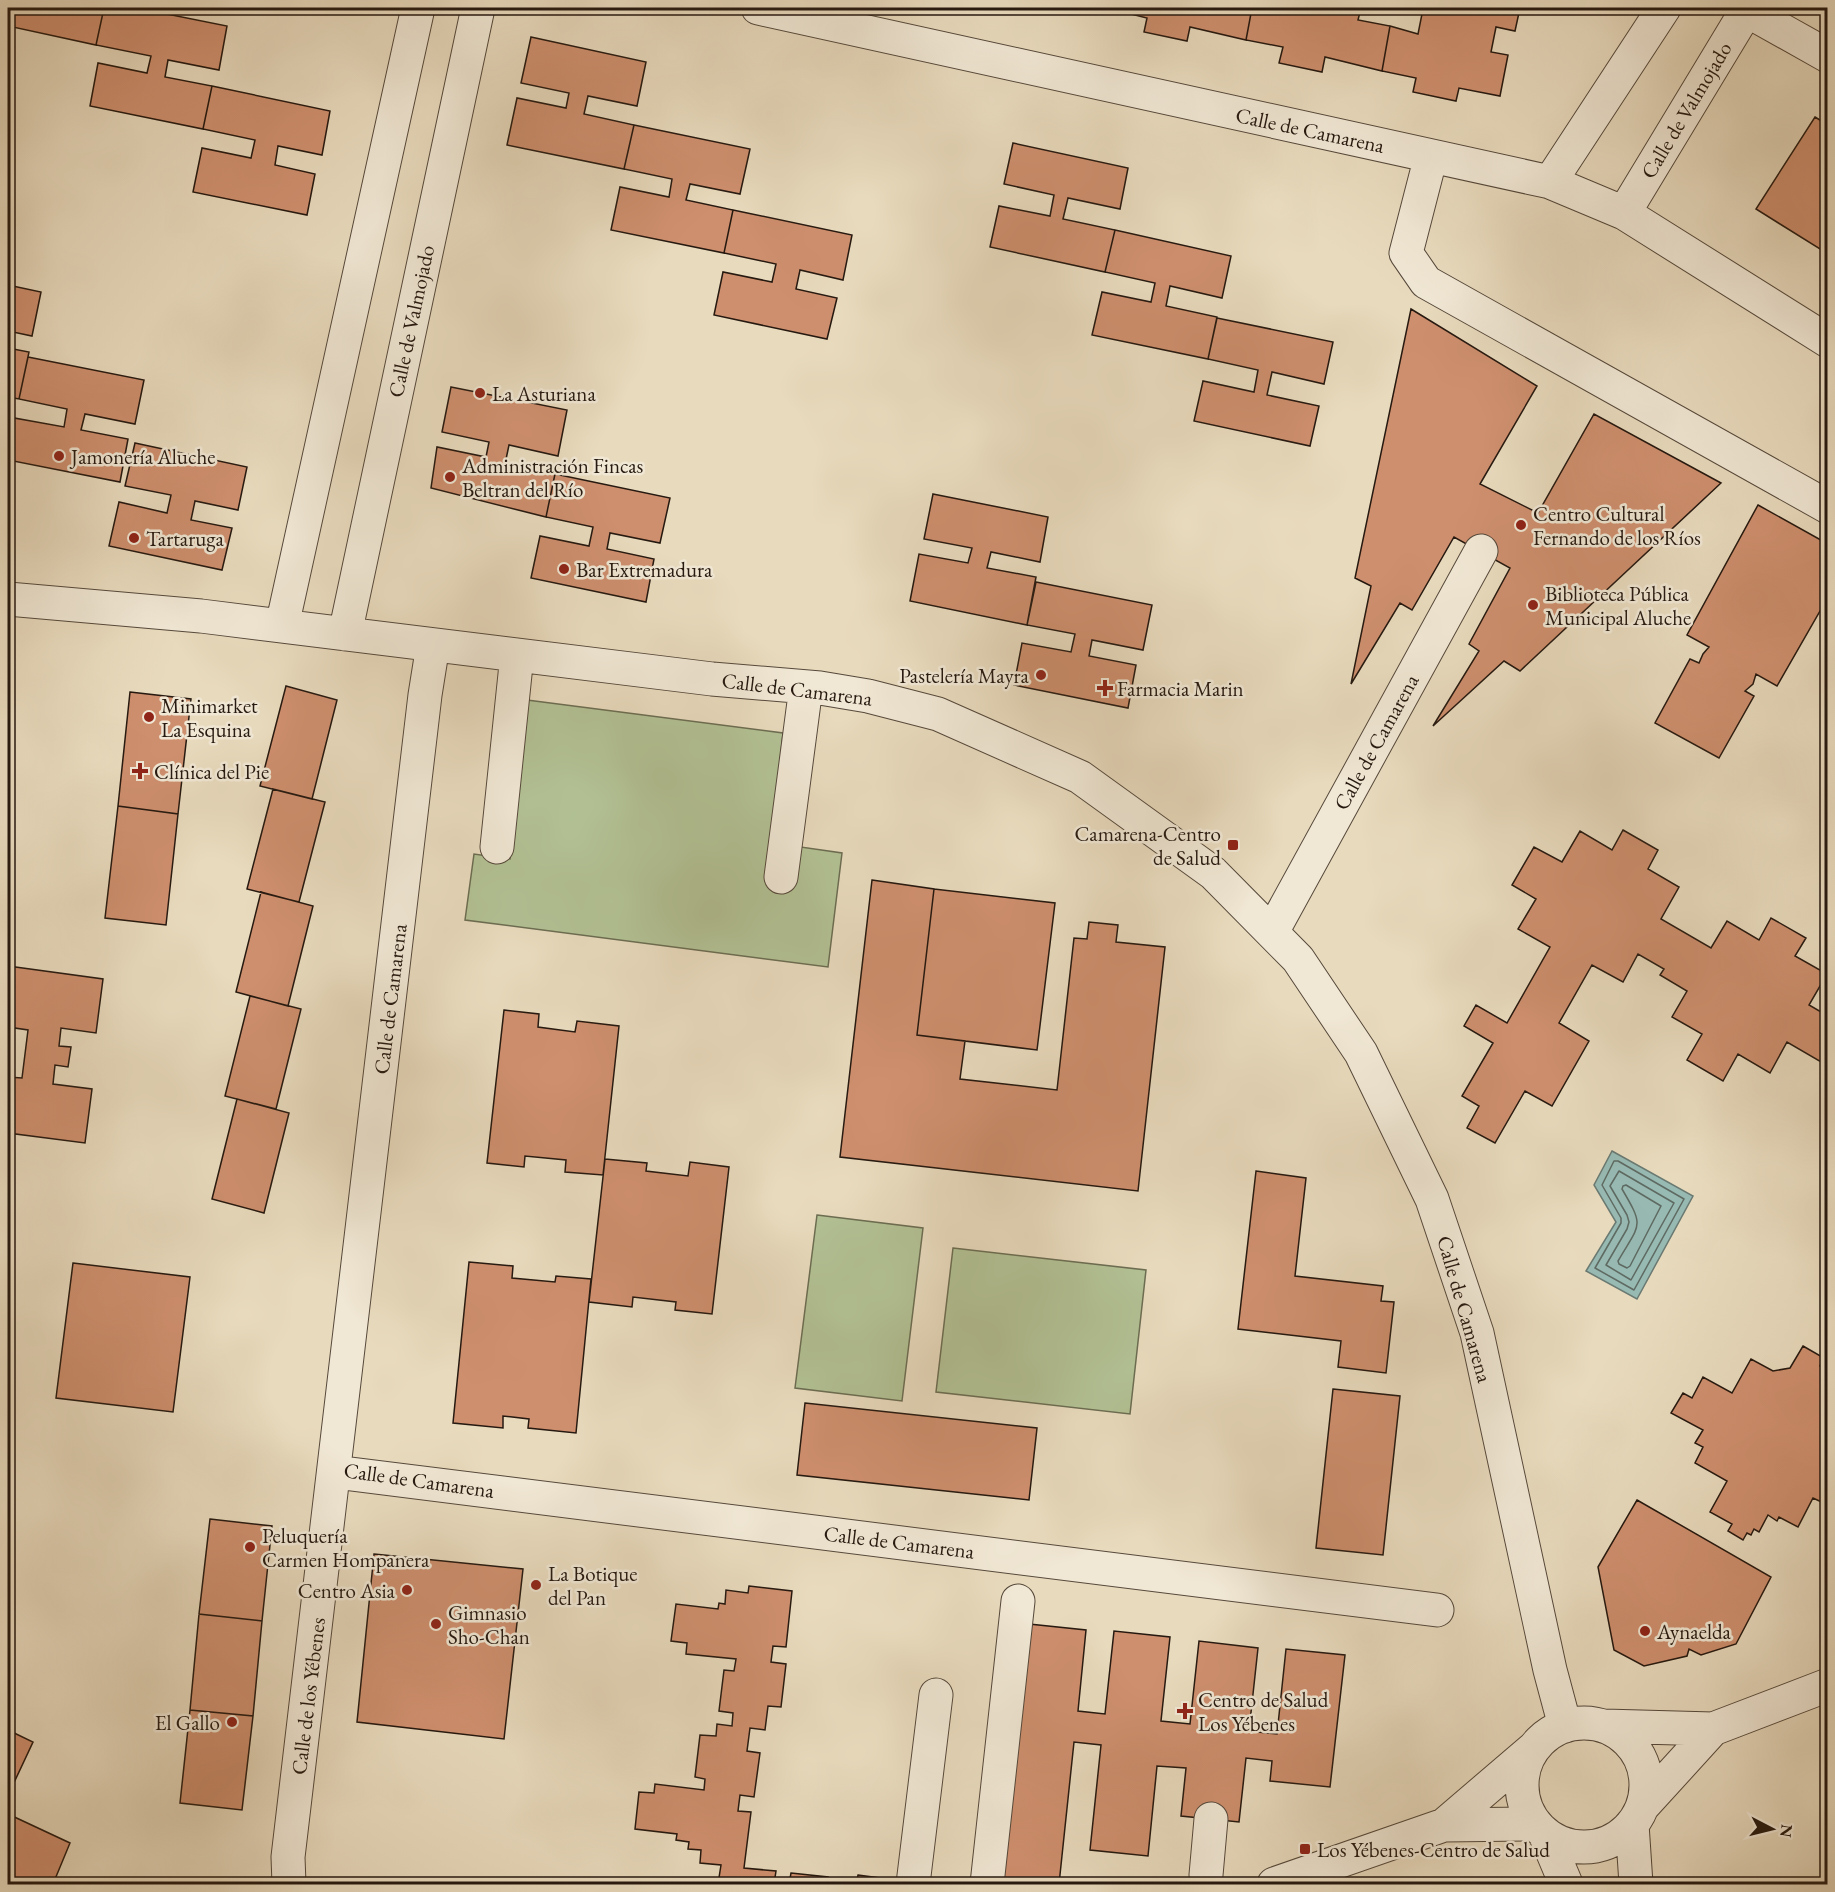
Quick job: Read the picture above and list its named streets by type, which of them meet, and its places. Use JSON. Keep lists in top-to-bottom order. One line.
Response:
{"streets":{"street":["Calle de Valmojado","Calle de Camarena","Calle de los Yébenes"]},"crossings":[["Calle de Valmojado","Calle de Camarena"],["Calle de Camarena","Calle de los Yébenes"]],"places":{"other":["La Asturiana","Jamonería Aluche","Administración Fincas Beltran del Río","Centro Cultural Fernando de los Ríos","Tartaruga","Bar Extremadura","Biblioteca Pública Municipal Aluche","Pastelería Mayra","Minimarket La Esquina","Peluquería Carmen Hompanera","La Botique del Pan","Centro Asia","Gimnasio Sho-Chan","Aynaelda","El Gallo"],"health":["Farmacia Marin","Clínica del Pie","Centro de Salud Los Yébenes"],"transit":["Camarena-Centro de Salud","Los Yébenes-Centro de Salud"]},"north":"right"}
